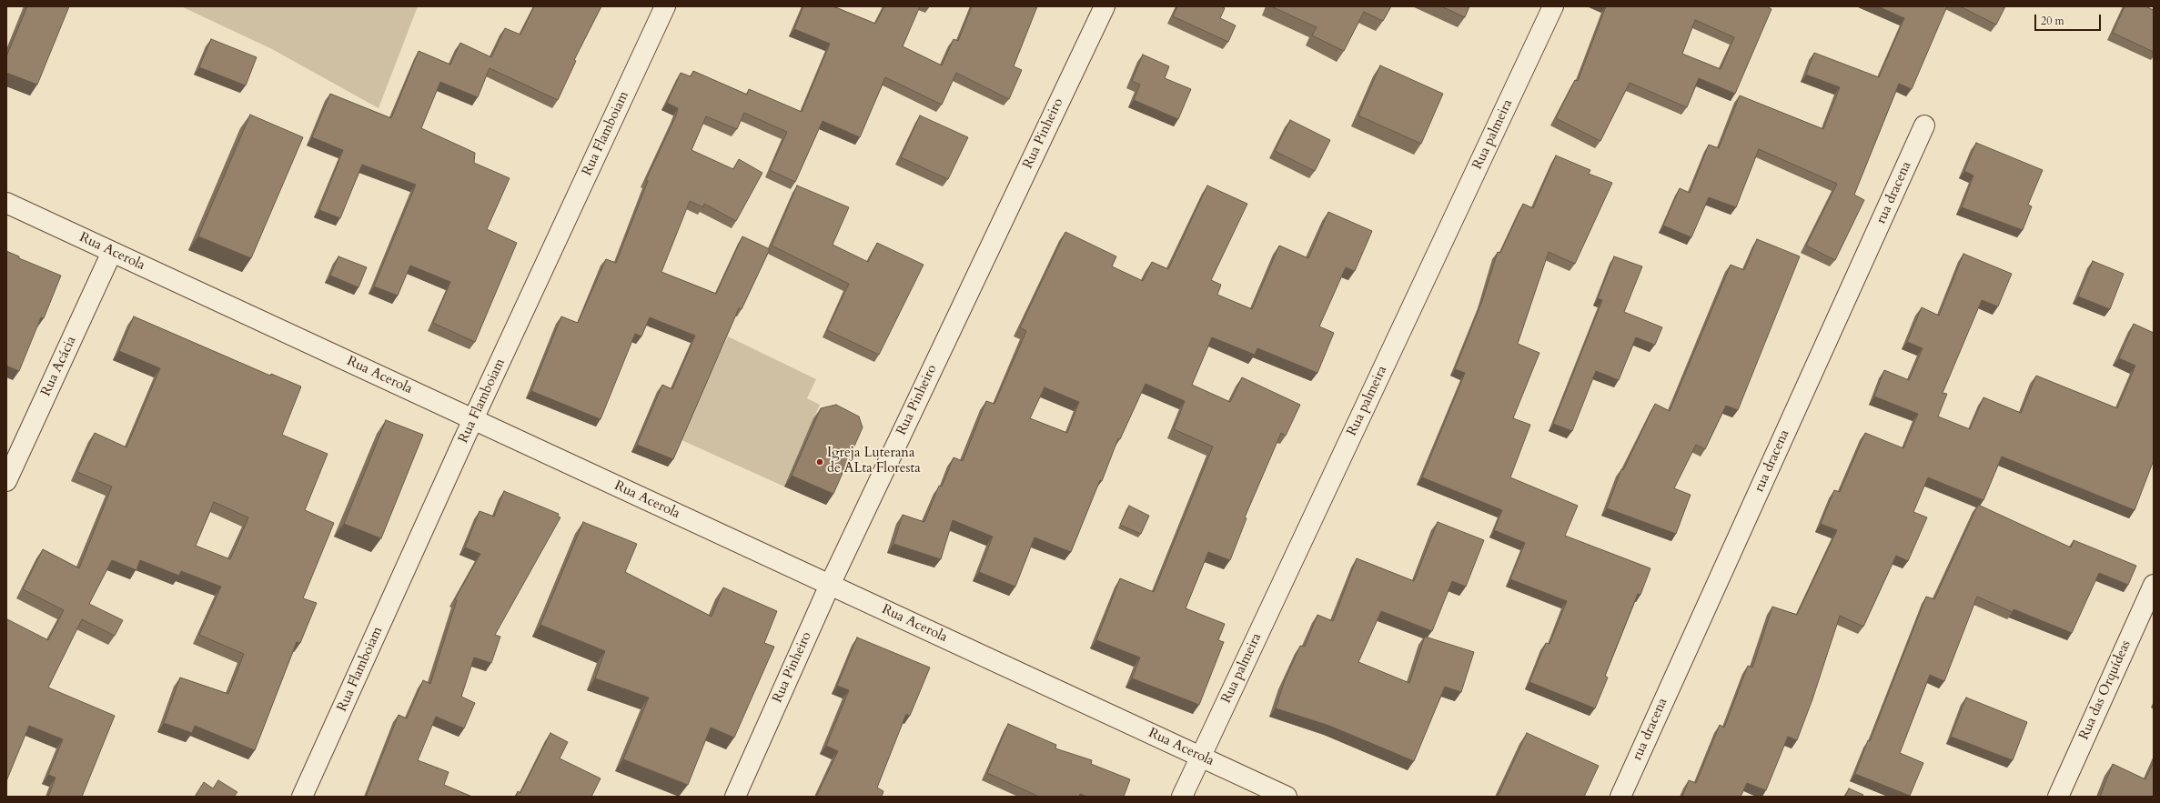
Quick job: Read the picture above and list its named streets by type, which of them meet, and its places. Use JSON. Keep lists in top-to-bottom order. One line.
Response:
{"streets":{"street":["Rua Flamboiam","Rua Pinheiro","Rua palmeira","rua dracena","Rua Acerola","Rua Acácia","Rua das Orquídeas"]},"crossings":[["Rua Flamboiam","Rua Acerola"],["Rua Pinheiro","Rua Acerola"],["Rua palmeira","Rua Acerola"],["Rua Acerola","Rua Acácia"]],"places":["Igreja Luterana de ALta Floresta"],"scale_bar":"20 m"}
